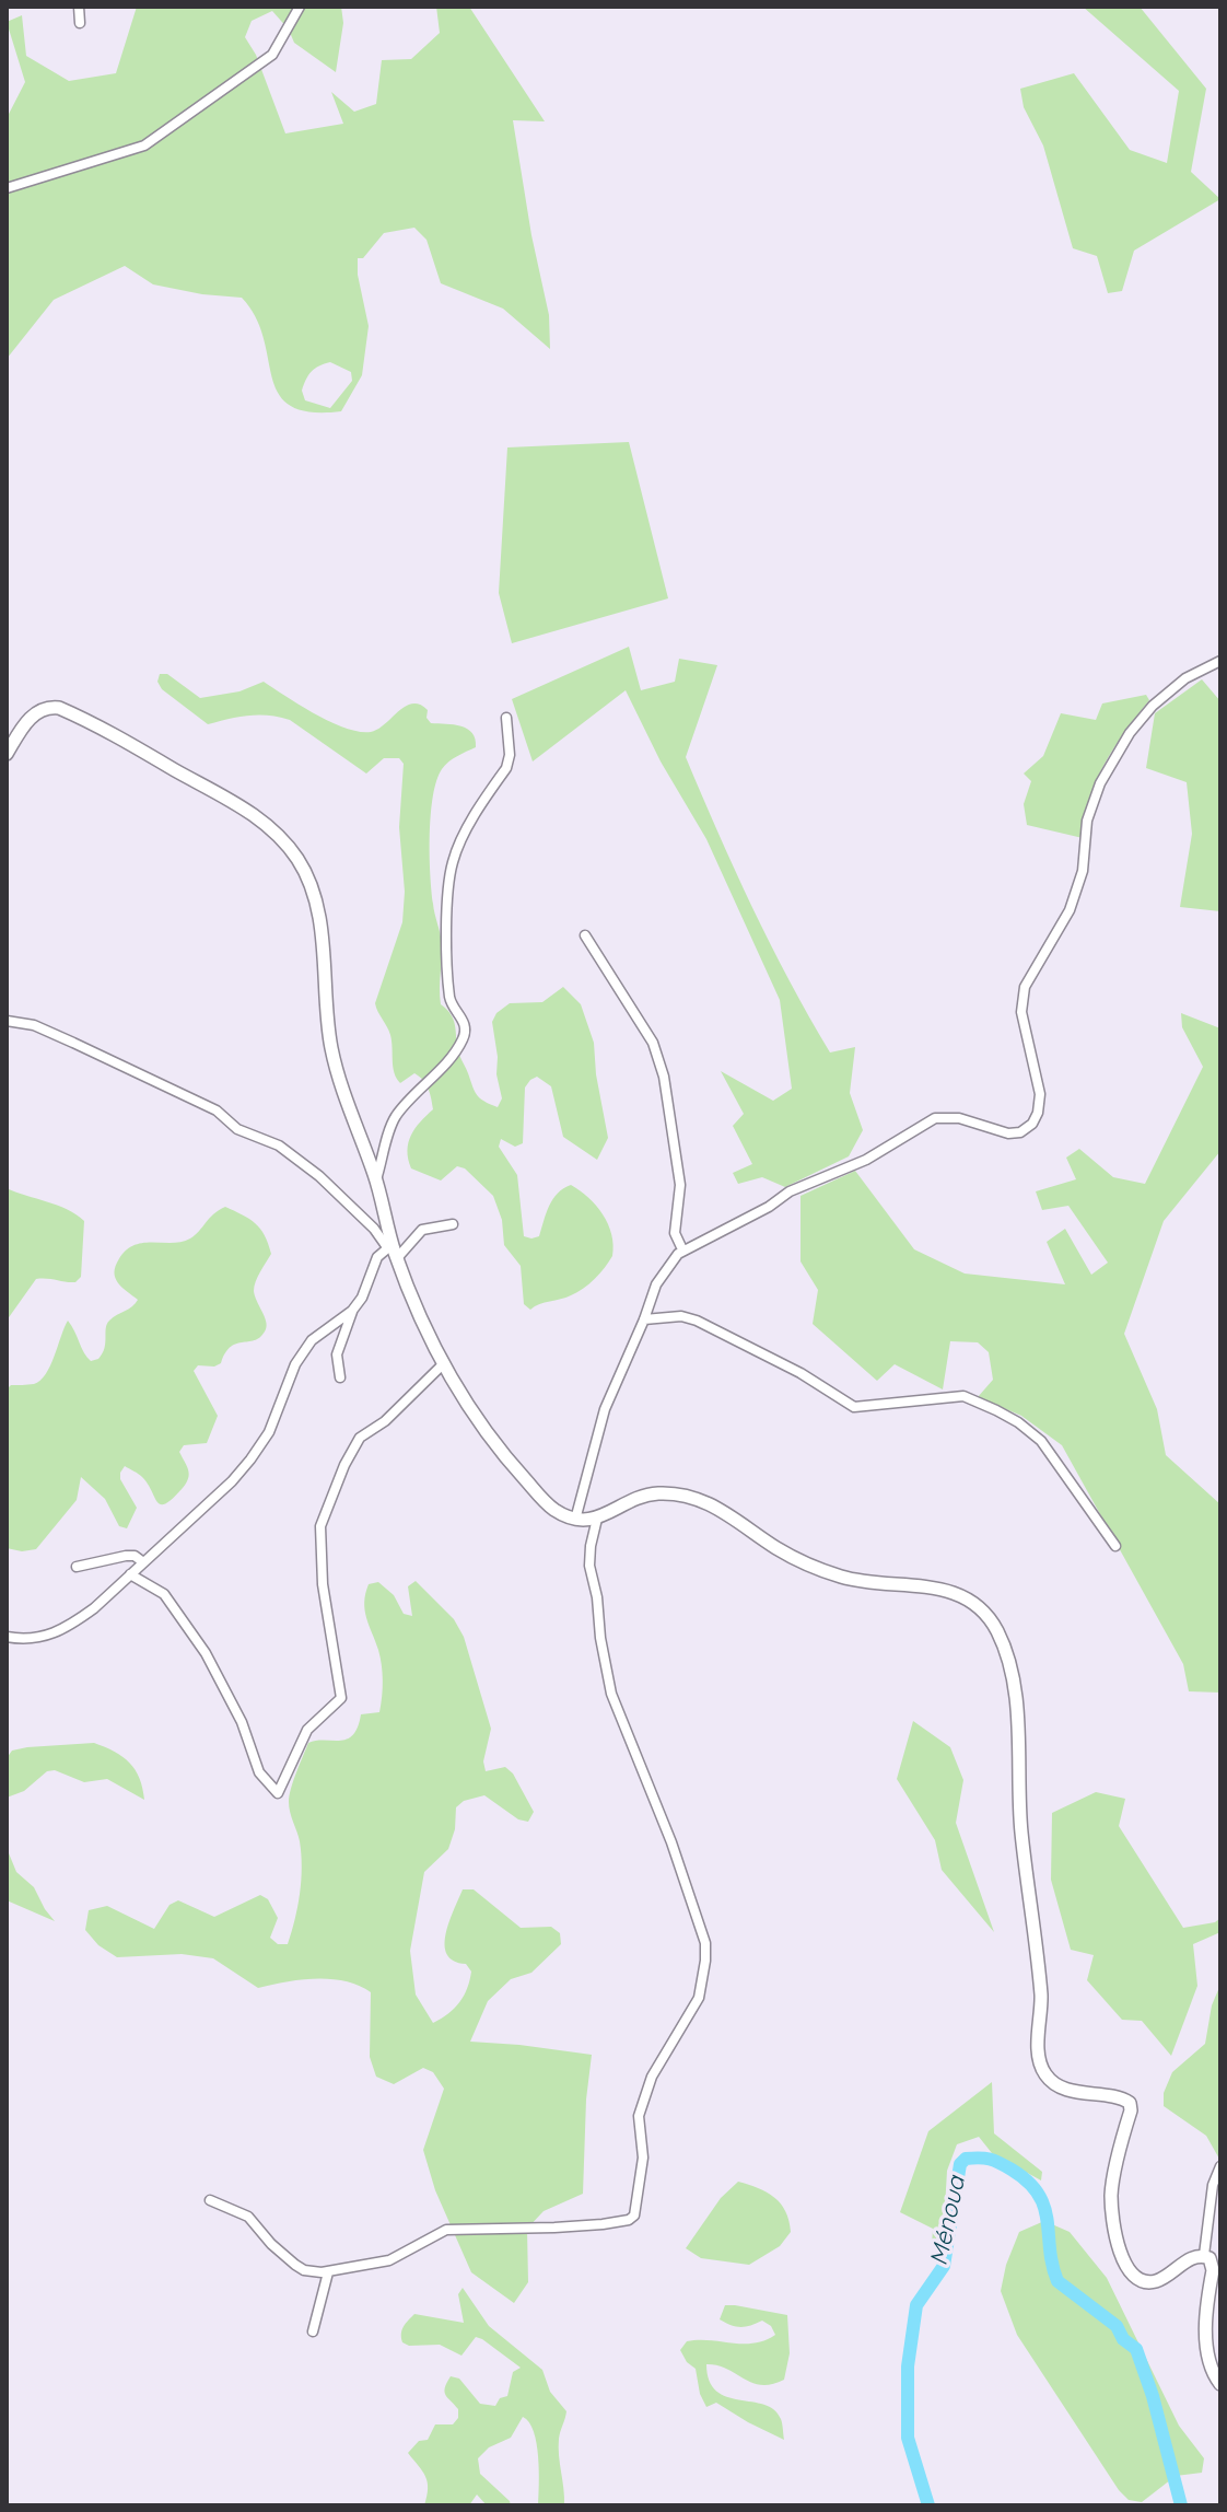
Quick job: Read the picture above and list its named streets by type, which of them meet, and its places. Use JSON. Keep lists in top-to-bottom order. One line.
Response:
{"water":["Ménoua"]}
